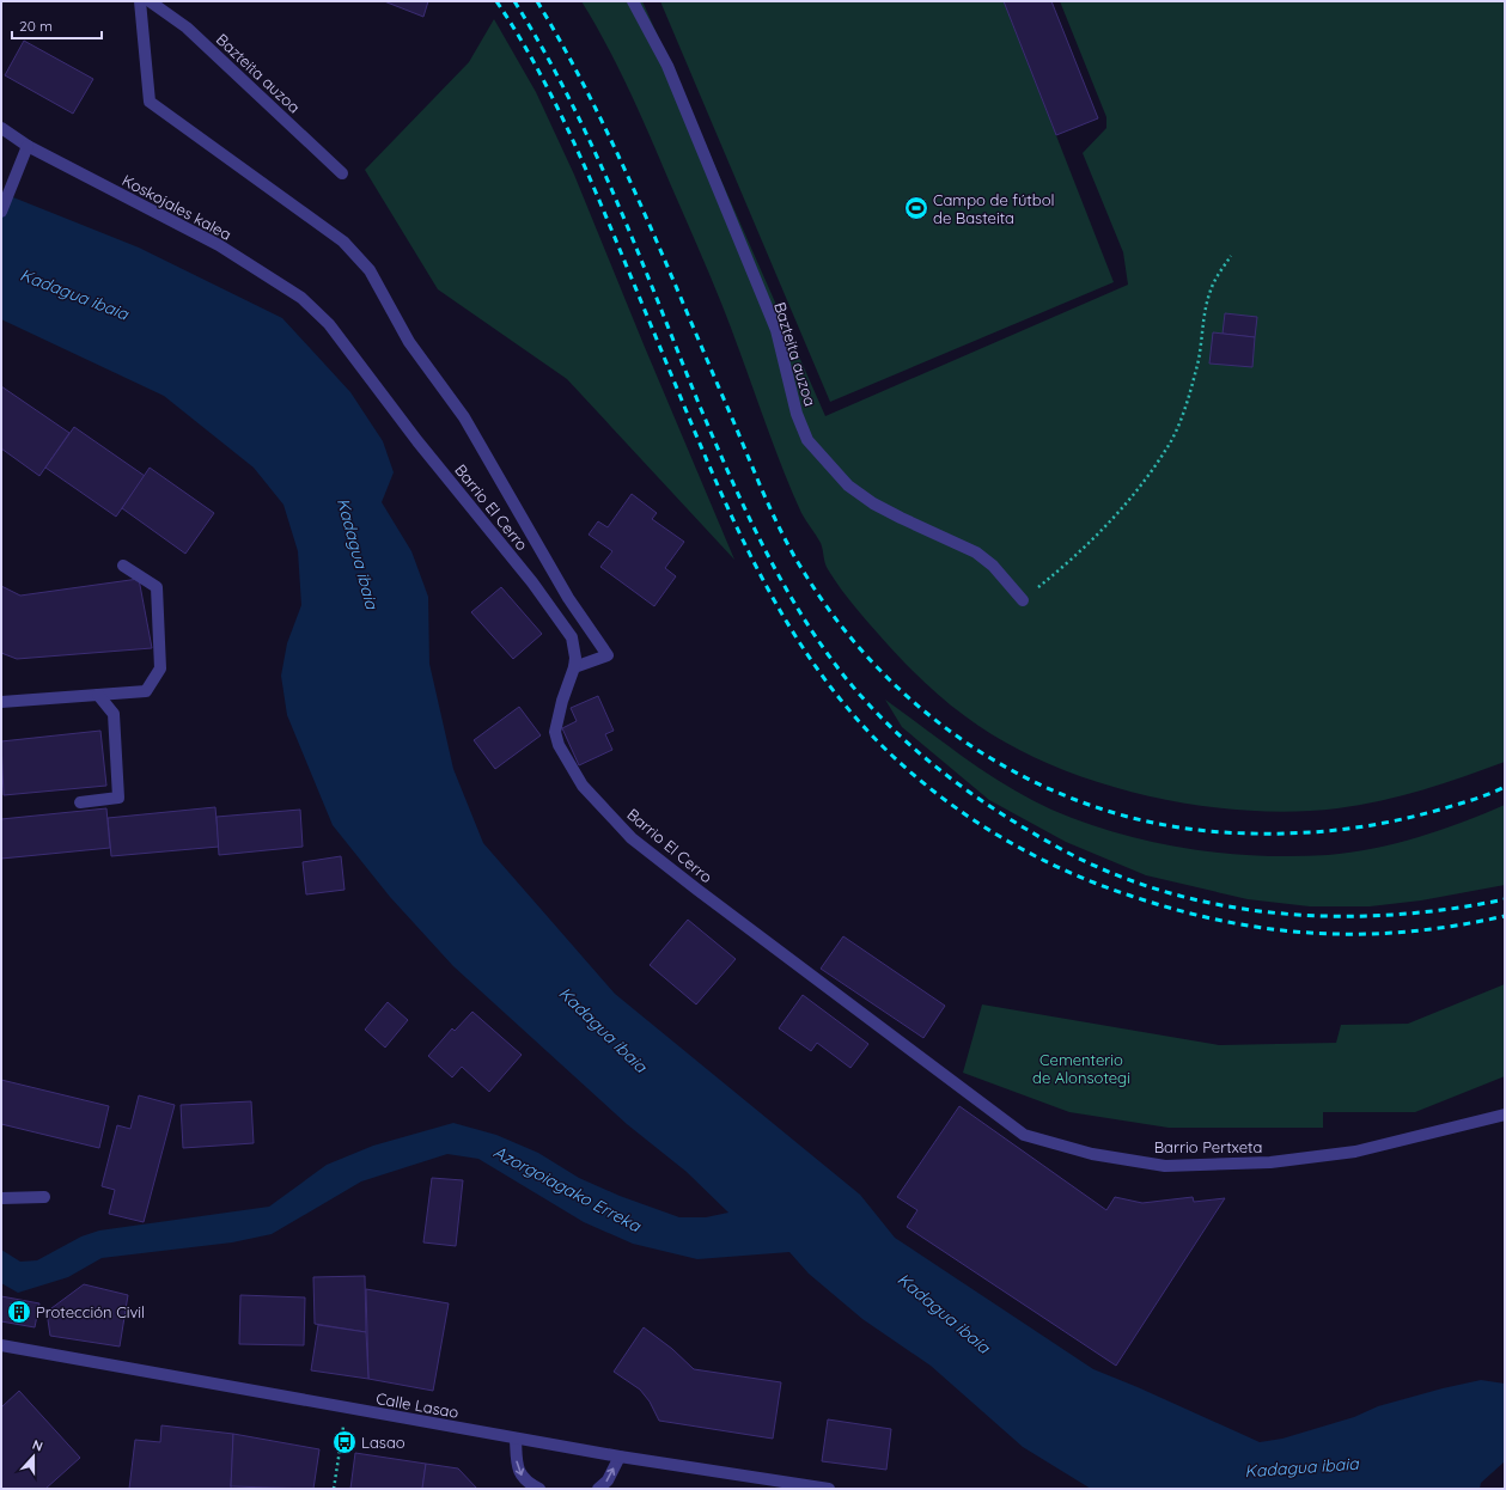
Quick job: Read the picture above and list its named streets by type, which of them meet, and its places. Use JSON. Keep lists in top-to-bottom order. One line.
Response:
{"streets":{"street":["Bazteita auzoa","Koskojales kalea","Barrio El Cerro","Barrio Pertxeta","Calle Lasao"]},"crossings":[["Koskojales kalea","Barrio El Cerro"],["Barrio El Cerro","Barrio Pertxeta"]],"water":["Kadagua ibaia","Azorgoiagako Erreka"],"parks":["Cementerio de Alonsotegi"],"places":{"sports":["Campo de fútbol de Basteita"],"building":["Protección Civil"],"bus stop":["Lasao"]},"scale_bar":"20 m","north":"top"}
